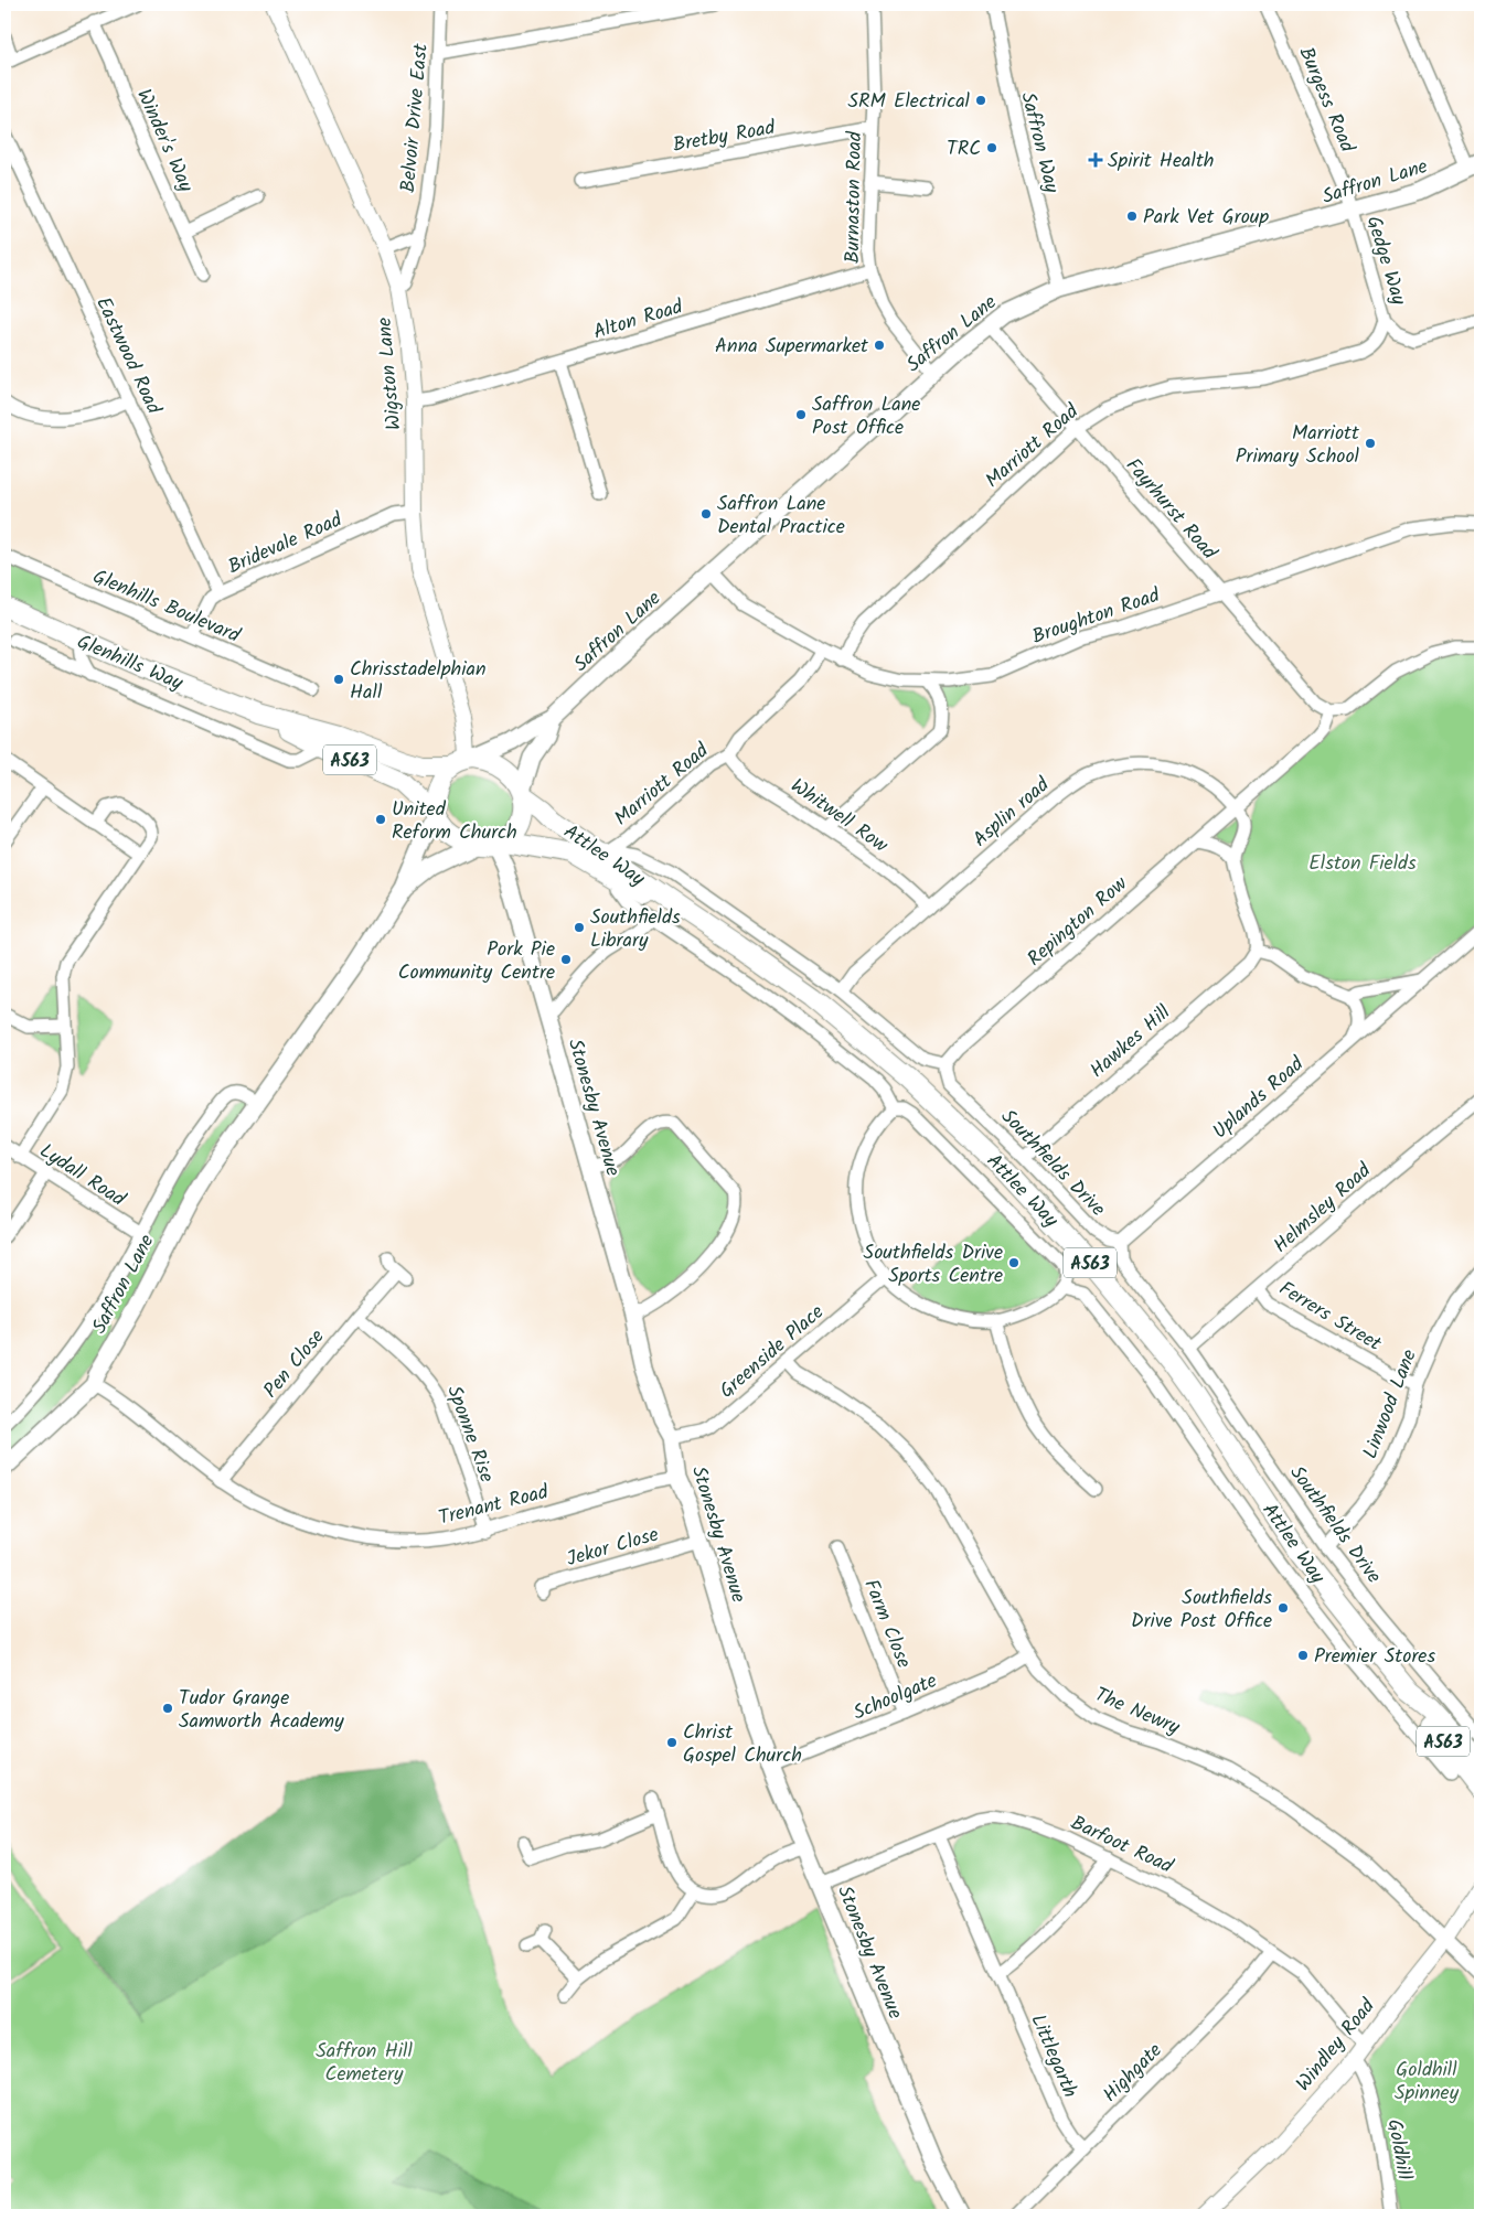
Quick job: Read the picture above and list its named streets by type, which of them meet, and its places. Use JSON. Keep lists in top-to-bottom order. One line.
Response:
{"streets":{"highway":["Glenhills Way","A563","Attlee Way"],"main road":["Saffron Lane","Stonesby Avenue"],"street":["Burgess Road","Belvoir Drive East","Bretby Road","Winder's Way","Saffron Way","Burnaston Road","Gedge Way","Alton Road","Eastwood Road","Wigston Lane","Marriott Road","Fayrhurst Road","Bridevale Road","Glenhills Boulevard","Broughton Road","Asplin road","Whitwell Row","Repington Row","Hawkes Hill","Uplands Road","Southfields Drive","Lydall Road","Helmsley Road","Ferrers Street","Greenside Place","Pen Close","Linwood Lane","Sponne Rise","Trenant Road","Jekor Close","Farm Close","Schoolgate","The Newry","Barfoot Road","Windley Road","Littlegarth","Highgate","Goldhill"]},"crossings":[["Burgess Road","Saffron Lane"],["Burgess Road","Gedge Way"],["Belvoir Drive East","Wigston Lane"],["Bretby Road","Burnaston Road"],["Saffron Way","Saffron Lane"],["Saffron Lane","Burnaston Road"],["Saffron Lane","Gedge Way"],["Saffron Lane","Wigston Lane"],["Saffron Lane","Fayrhurst Road"],["Saffron Lane","Broughton Road"],["Saffron Lane","Glenhills Way"],["Saffron Lane","A563"],["Saffron Lane","Attlee Way"],["Saffron Lane","Stonesby Avenue"],["Saffron Lane","Lydall Road"],["Saffron Lane","Trenant Road"],["Burnaston Road","Alton Road"],["Gedge Way","Marriott Road"],["Alton Road","Wigston Lane"],["Eastwood Road","Bridevale Road"],["Wigston Lane","Bridevale Road"],["Wigston Lane","Glenhills Way"],["Wigston Lane","A563"],["Wigston Lane","Attlee Way"],["Wigston Lane","Stonesby Avenue"],["Marriott Road","Fayrhurst Road"],["Marriott Road","Broughton Road"],["Marriott Road","Whitwell Row"],["Marriott Road","Attlee Way"],["Fayrhurst Road","Broughton Road"],["Bridevale Road","Glenhills Boulevard"],["Glenhills Way","A563"],["Glenhills Way","Attlee Way"],["Glenhills Way","Stonesby Avenue"],["A563","Attlee Way"],["A563","Stonesby Avenue"],["Asplin road","Whitwell Row"],["Asplin road","Repington Row"],["Attlee Way","Stonesby Avenue"],["Attlee Way","Southfields Drive"],["Repington Row","Southfields Drive"],["Hawkes Hill","Southfields Drive"],["Uplands Road","Southfields Drive"],["Stonesby Avenue","Greenside Place"],["Stonesby Avenue","Trenant Road"],["Stonesby Avenue","Jekor Close"],["Stonesby Avenue","Schoolgate"],["Stonesby Avenue","Barfoot Road"],["Southfields Drive","Helmsley Road"],["Southfields Drive","Linwood Lane"],["Helmsley Road","Ferrers Street"],["Ferrers Street","Linwood Lane"],["Greenside Place","The Newry"],["Pen Close","Sponne Rise"],["Pen Close","Trenant Road"],["Sponne Rise","Trenant Road"],["Farm Close","Schoolgate"],["Schoolgate","The Newry"],["The Newry","Windley Road"],["Barfoot Road","Windley Road"],["Barfoot Road","Littlegarth"],["Barfoot Road","Highgate"],["Windley Road","Goldhill"],["Littlegarth","Highgate"]],"parks":["Elston Fields","Saffron Hill Cemetery","Goldhill Spinney"],"places":{"other":["SRM Electrical","TRC","Park Vet Group","Anna Supermarket","Saffron Lane Post Office","Marriott Primary School","Saffron Lane Dental Practice","Chrisstadelphian Hall","United Reform Church","Southfields Library","Pork Pie Community Centre","Southfields Drive Sports Centre","Southfields Drive Post Office","Premier Stores","Tudor Grange Samworth Academy","Christ Gospel Church"],"health":["Spirit Health"]}}
